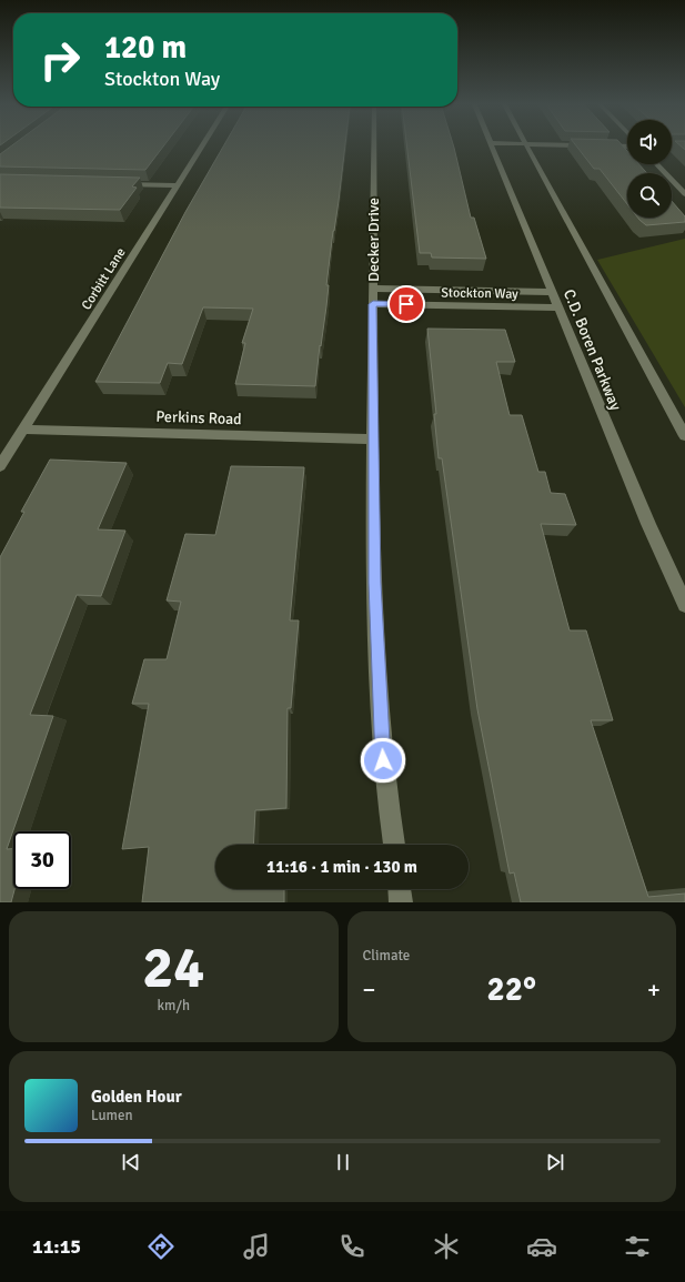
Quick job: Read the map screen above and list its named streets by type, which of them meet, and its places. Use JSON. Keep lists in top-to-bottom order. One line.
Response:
{"streets":{"street":["Decker Drive","Corbitt Lane","Stockton Way","C.D. Boren Parkway","Perkins Road"]},"crossings":[["Decker Drive","Stockton Way"],["Decker Drive","Perkins Road"],["Corbitt Lane","Perkins Road"],["Stockton Way","C.D. Boren Parkway"]],"page":{"turn":["120 m","Stockton Way"],"limit":"30","trip":"11:16 · 1 min · 130 m","tile":[["24","km/h"],"Climate"],"heat":["−","22°","+"],"song":["Golden Hour","Lumen"],"tabs":"11:15"}}
